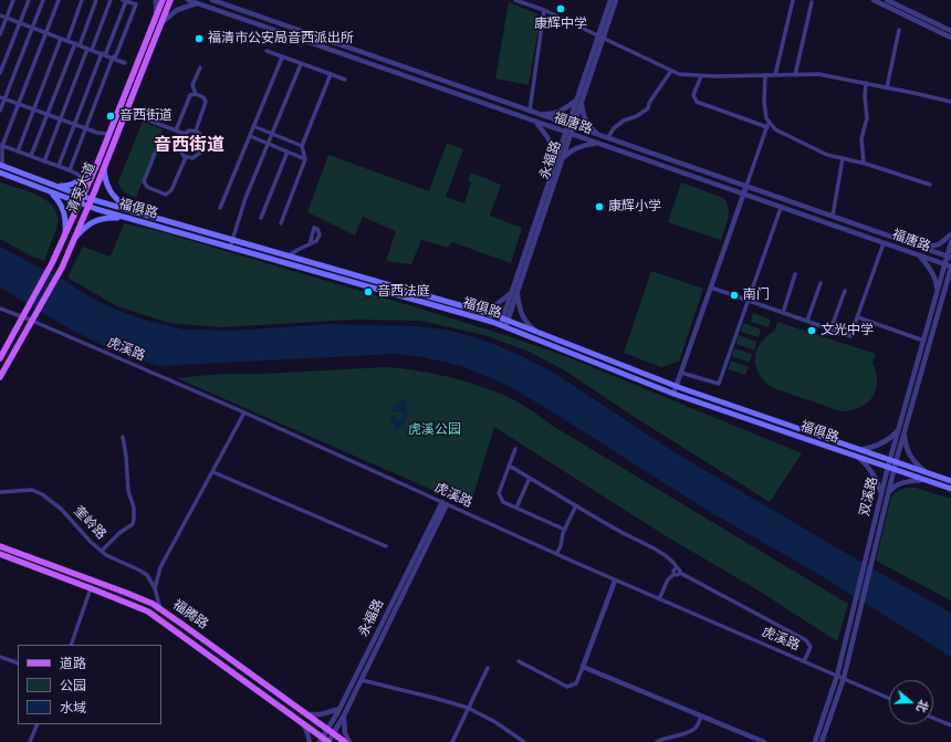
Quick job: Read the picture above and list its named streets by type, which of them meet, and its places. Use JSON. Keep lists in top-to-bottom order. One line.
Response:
{"streets":{"main road":["清荣大道","福俱路","福腾路"],"street":["福唐路","永福路","虎溪路","双溪路","奎岭路"]},"crossings":[["福唐路","永福路"],["福唐路","双溪路"],["永福路","福俱路"],["永福路","虎溪路"],["永福路","福腾路"],["清荣大道","福俱路"],["清荣大道","虎溪路"],["福俱路","双溪路"],["虎溪路","双溪路"]],"districts":["音西街道"],"parks":["虎溪公园"],"places":["康辉中学","福清市公安局音西派出所","音西街道","康辉小学","音西法庭","南门","文光中学"],"legend":["道路","公园","水域"],"north":"right"}
